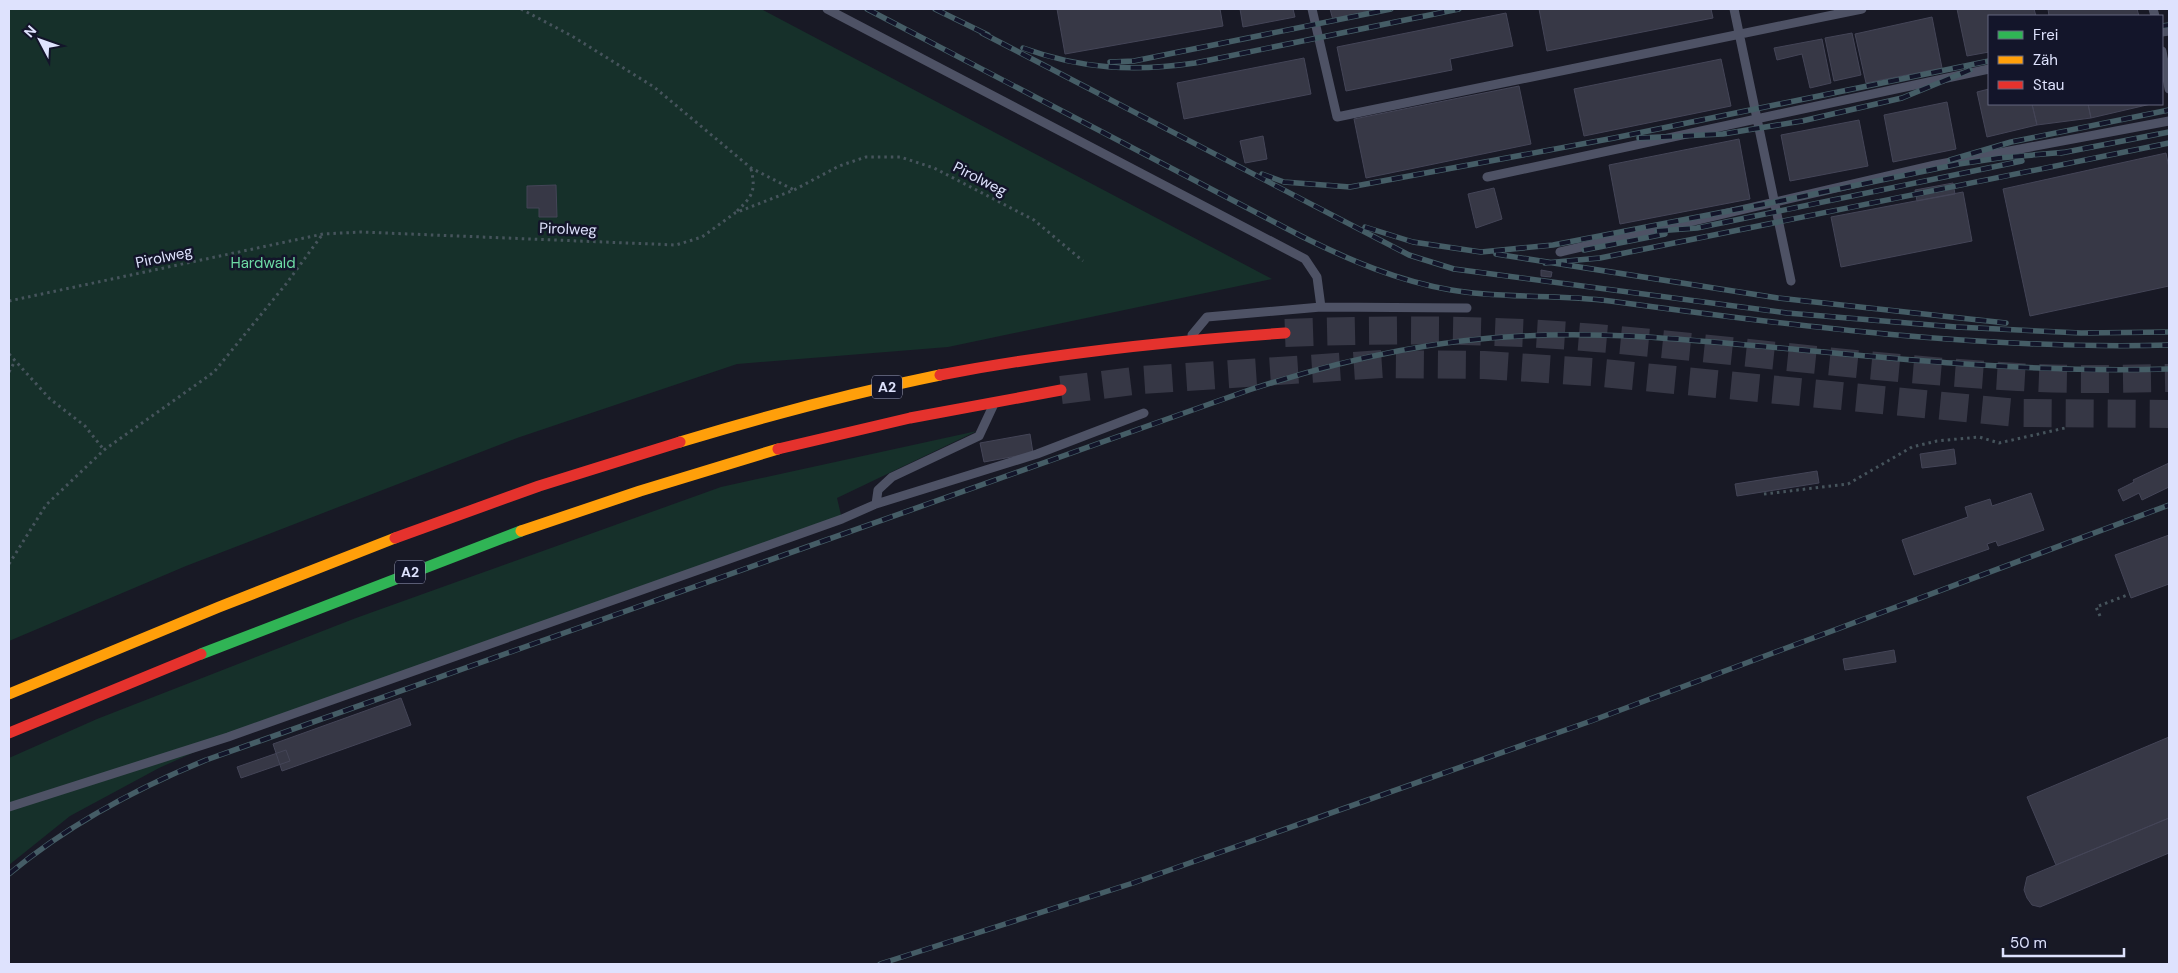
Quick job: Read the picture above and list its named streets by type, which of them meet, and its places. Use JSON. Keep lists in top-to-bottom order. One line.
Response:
{"streets":{"highway":["A2"],"path":["Pirolweg"]},"parks":["Hardwald"],"legend":["Frei","Zäh","Stau"],"scale_bar":"50 m","north":"top left"}
